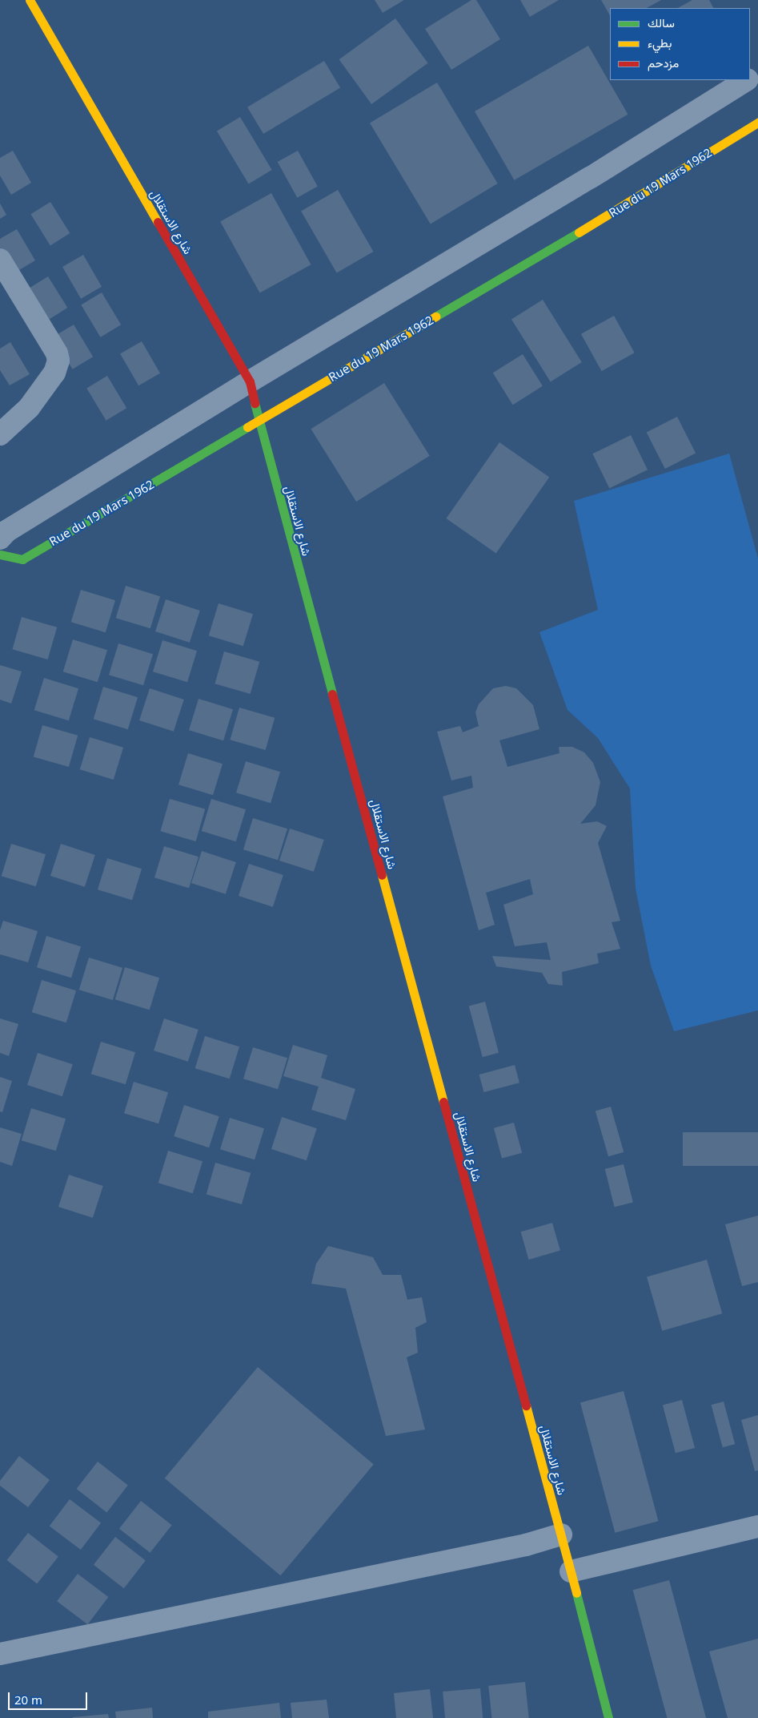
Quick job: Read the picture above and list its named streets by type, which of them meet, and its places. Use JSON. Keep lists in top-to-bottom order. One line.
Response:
{"streets":{"street":["Rue du 19 Mars 1962","شارع الاستقلال"]},"crossings":[["Rue du 19 Mars 1962","شارع الاستقلال"]],"legend":["سالك","بطيء","مزدحم"],"scale_bar":"20 m"}
